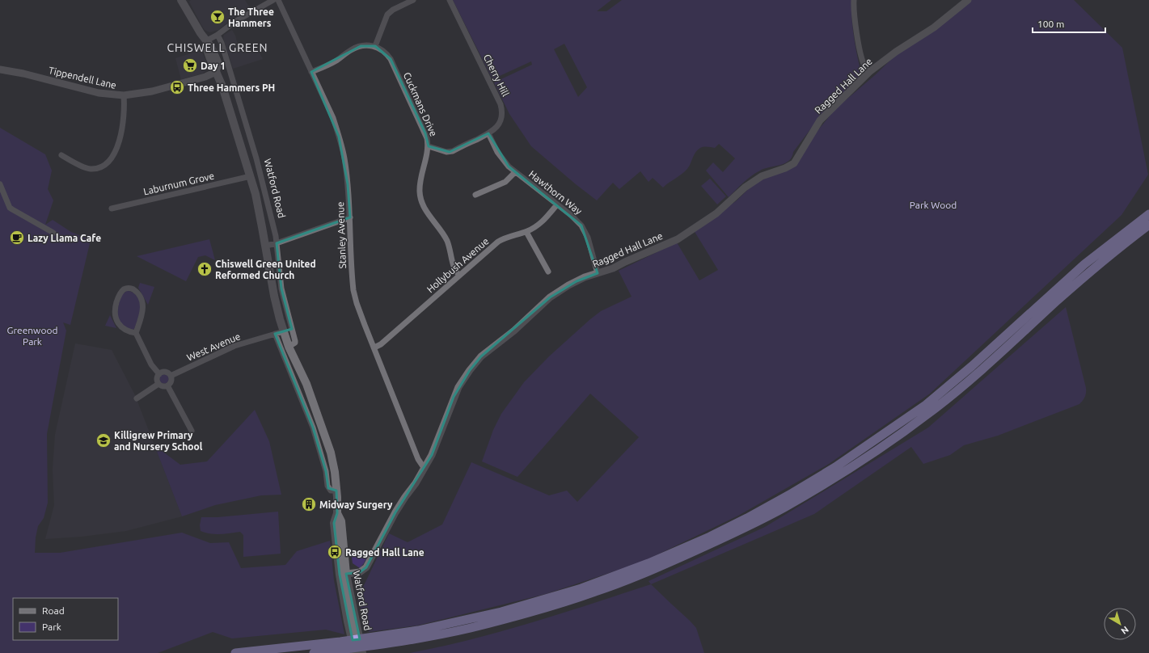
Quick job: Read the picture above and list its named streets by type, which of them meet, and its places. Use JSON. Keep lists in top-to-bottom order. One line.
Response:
{"streets":{"main road":["Watford Road"],"street":["Cherry Hill","Tippendell Lane","Ragged Hall Lane","Cuckmans Drive","Laburnum Grove","Hawthorn Way","Stanley Avenue","Hollybush Avenue","West Avenue"]},"crossings":[["Cherry Hill","Cuckmans Drive"],["Cherry Hill","Hawthorn Way"],["Tippendell Lane","Watford Road"],["Ragged Hall Lane","Watford Road"],["Ragged Hall Lane","Hawthorn Way"],["Ragged Hall Lane","Stanley Avenue"],["Cuckmans Drive","Hollybush Avenue"],["Laburnum Grove","Watford Road"],["Watford Road","West Avenue"],["Hawthorn Way","Hollybush Avenue"],["Stanley Avenue","Hollybush Avenue"]],"districts":["CHISWELL GREEN"],"parks":["Park Wood","Greenwood Park"],"places":{"bar":["The Three Hammers"],"supermarket":["Day 1"],"bus stop":["Three Hammers PH","Ragged Hall Lane"],"cafe":["Lazy Llama Cafe"],"church":["Chiswell Green United Reformed Church"],"school or university":["Killigrew Primary and Nursery School"],"building":["Midway Surgery"]},"legend":["Road","Park"],"scale_bar":"100 m","north":"bottom right"}
